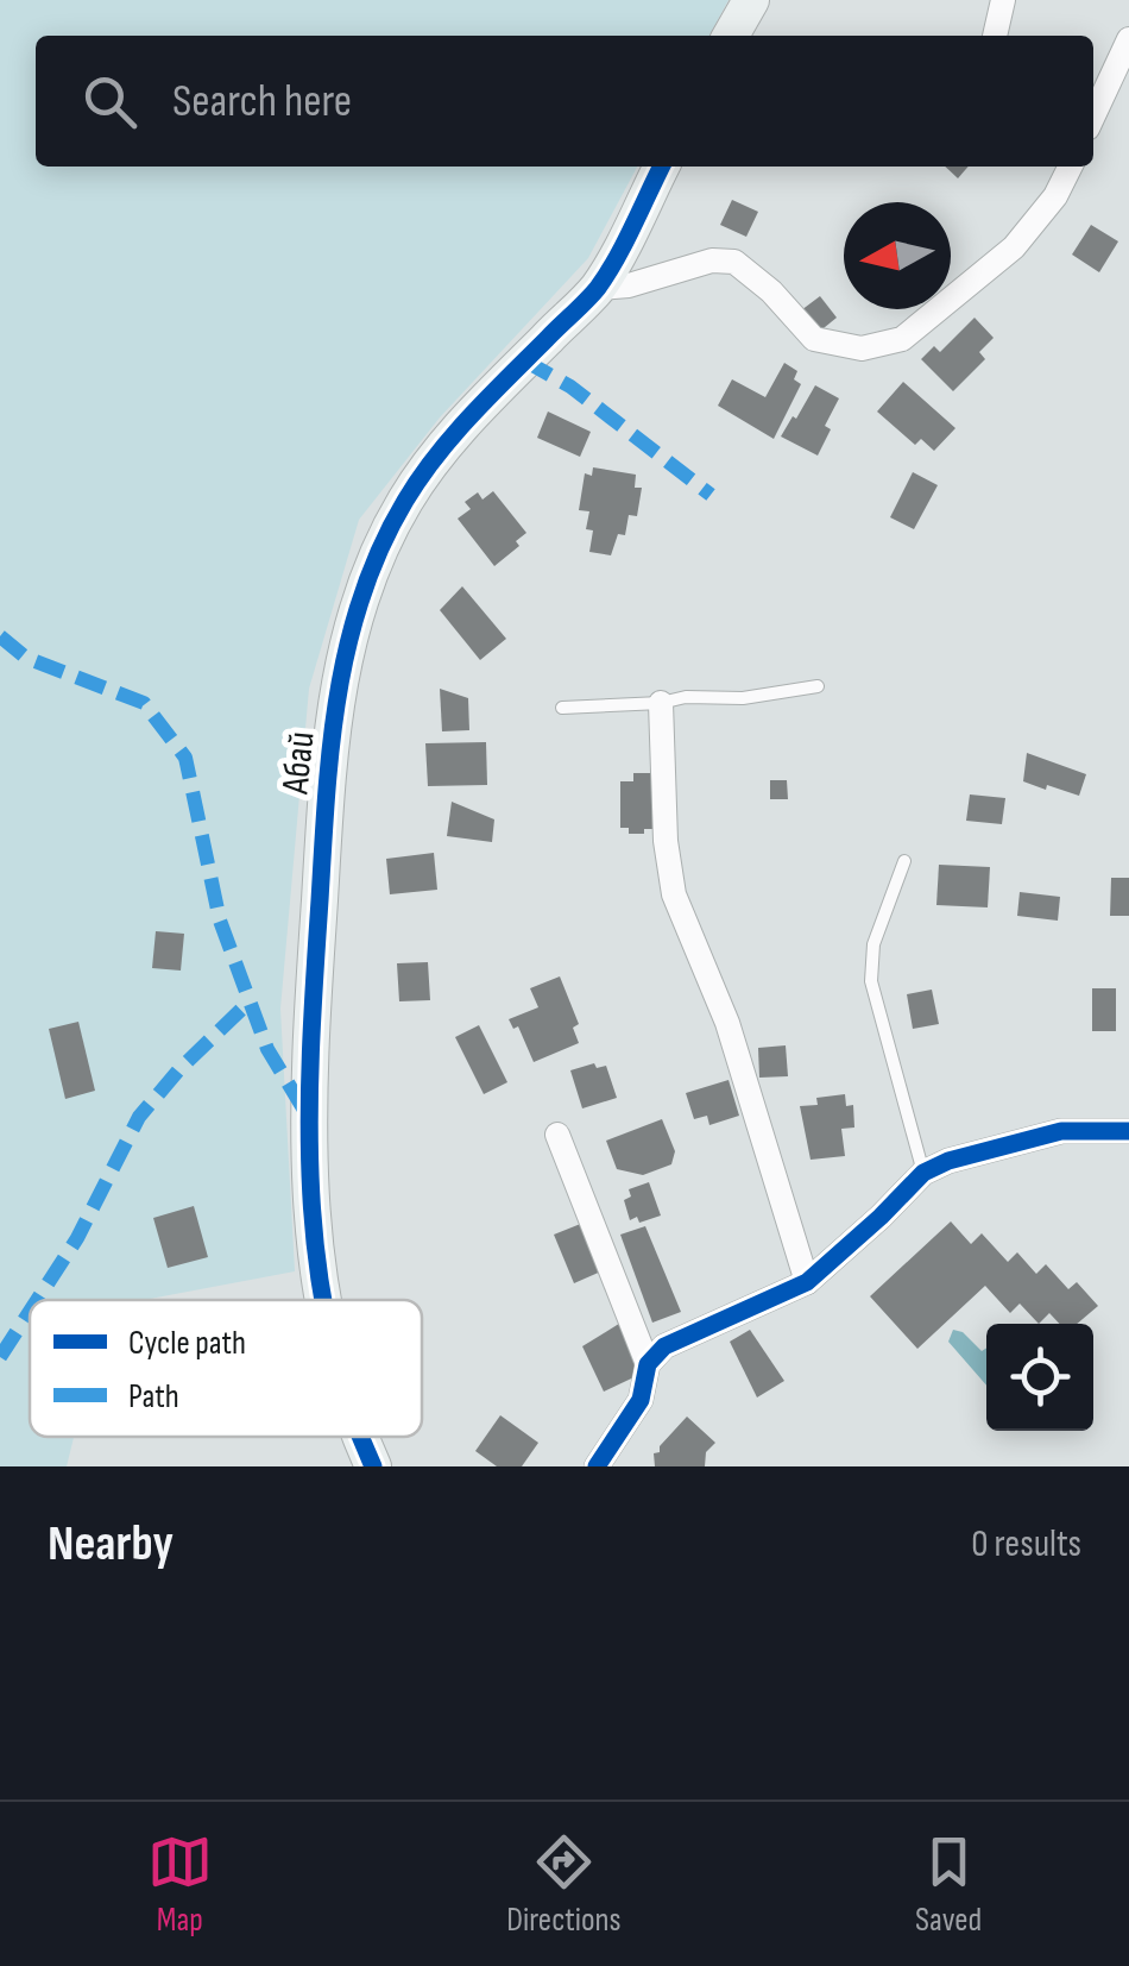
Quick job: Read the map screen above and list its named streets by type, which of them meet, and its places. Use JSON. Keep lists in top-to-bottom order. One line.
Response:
{"streets":{"street":["Абай"]},"legend":["Cycle path","Path"],"north":"left","page":{"search":"Search here","heading":["Nearby","0 results"],"nav":["Map","Directions","Saved"]}}
